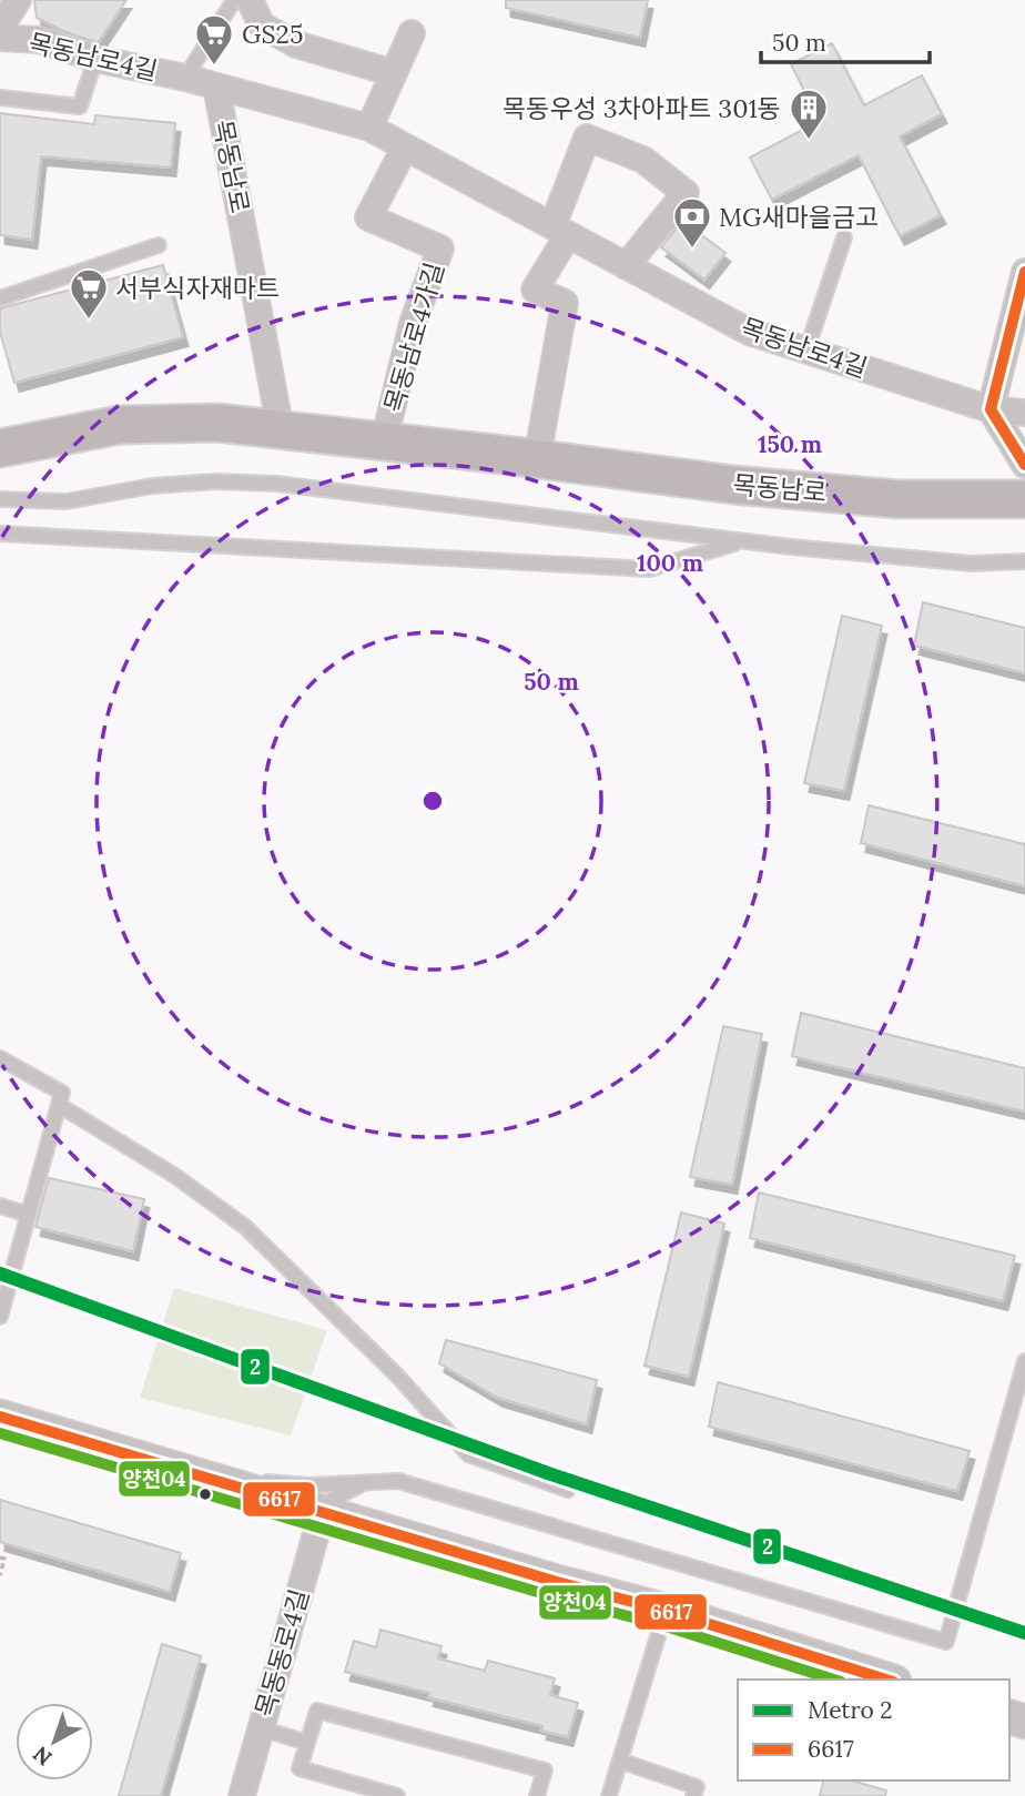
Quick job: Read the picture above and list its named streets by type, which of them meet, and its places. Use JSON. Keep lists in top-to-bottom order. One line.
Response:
{"streets":{"main road":["목동남로"],"street":["목동남로4길","목동남로4가길","목동동로4길"]},"crossings":[["목동남로4길","목동남로"],["목동남로4길","목동남로4가길"],["목동남로","목동남로4가길"]],"places":{"supermarket":["GS25","서부식자재마트"],"building":["목동우성 3차아파트 301동"],"bank":["MG새마을금고"]},"lines":["transit line 6617","metro line 2","transit line 양천04"],"legend":["Metro 2","6617"],"scale_bar":"50 m","north":"bottom left","rings":["150 m","100 m","50 m"]}
